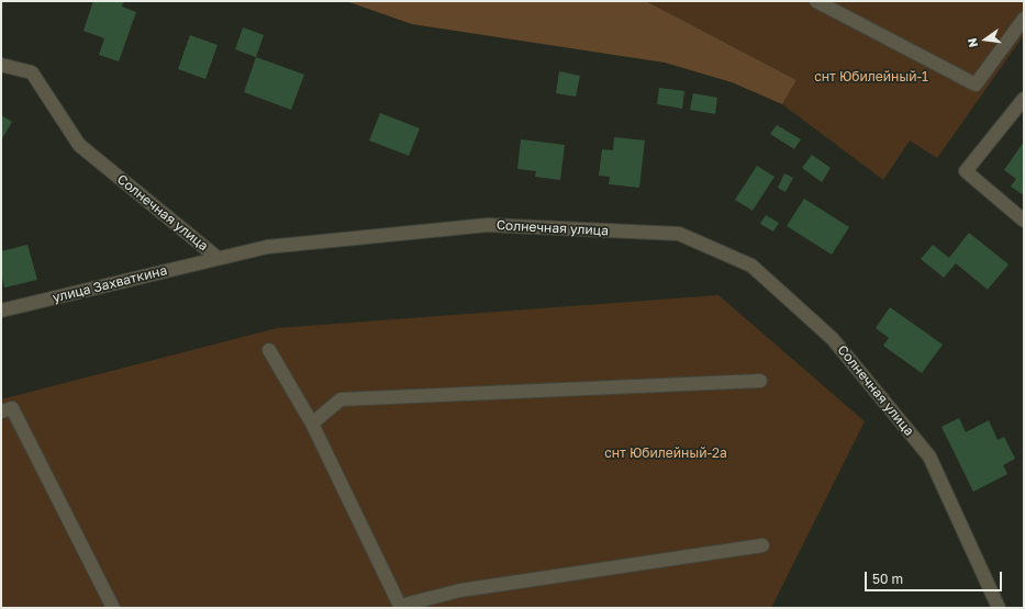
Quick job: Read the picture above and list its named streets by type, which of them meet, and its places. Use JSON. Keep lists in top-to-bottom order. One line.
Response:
{"streets":{"street":["Солнечная улица","улица Захваткина"]},"crossings":[["Солнечная улица","улица Захваткина"]],"parks":["снт Юбилейный-1","снт Юбилейный-2а"],"scale_bar":"50 m","north":"left"}
